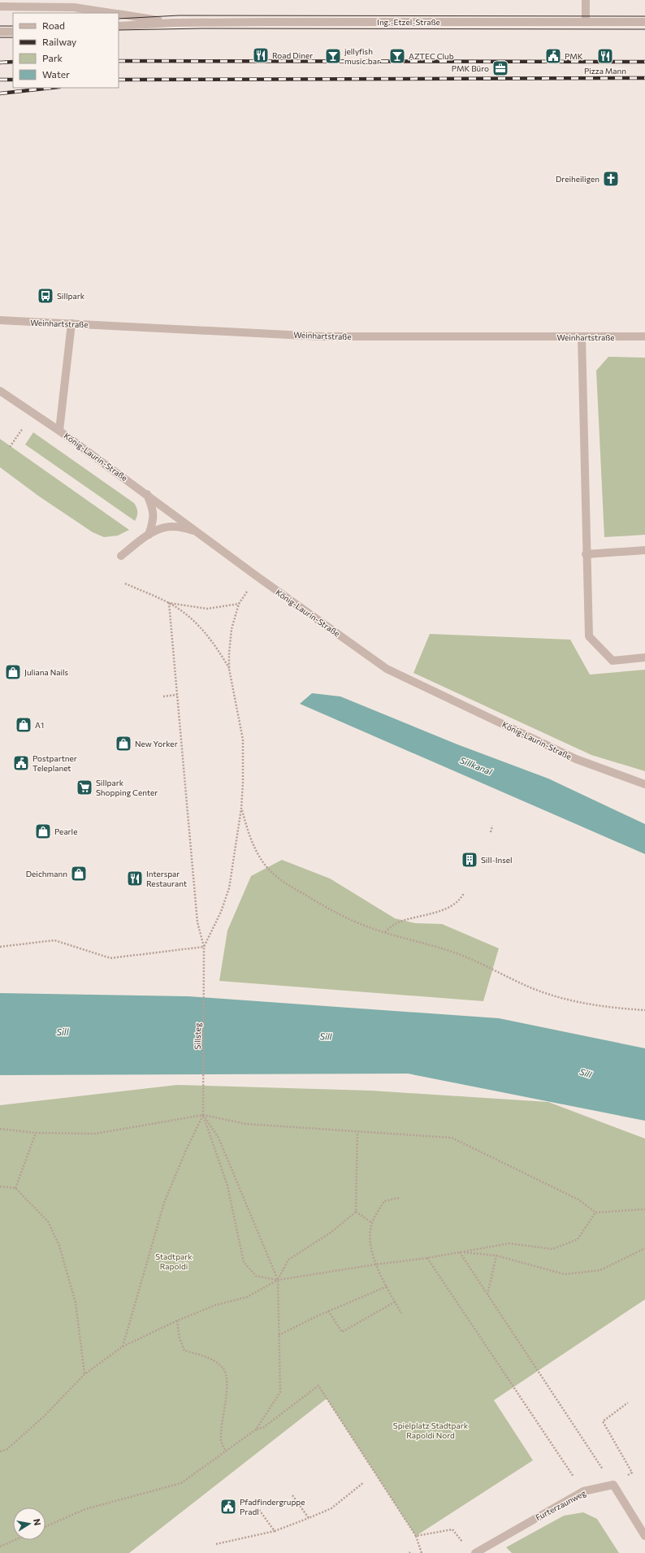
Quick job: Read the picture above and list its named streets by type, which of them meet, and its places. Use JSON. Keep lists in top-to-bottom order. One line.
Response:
{"streets":{"street":["Ing.-Etzel-Straße","Weinhartstraße","König-Laurin-Straße","Furterzaunweg"],"path":["Sillsteg"]},"water":["Sillkanal","Sill"],"parks":["Stadtpark Rapoldi","Spielplatz Stadtpark Rapoldi Nord"],"places":{"restaurant":["Road Diner","Pizza Mann","Interspar Restaurant"],"bar":["jellyfish music.bar","AZTEC Club"],"public building":["PMK","Postpartner Teleplanet","Pfadfindergruppe Pradl"],"office":["PMK Büro"],"church":["Dreiheiligen"],"bus stop":["Sillpark"],"shop":["Juliana Nails","A1","New Yorker","Pearle","Deichmann"],"supermarket":["Sillpark Shopping Center"],"building":["Sill-Insel"]},"legend":["Road","Railway","Park","Water"],"north":"right"}
